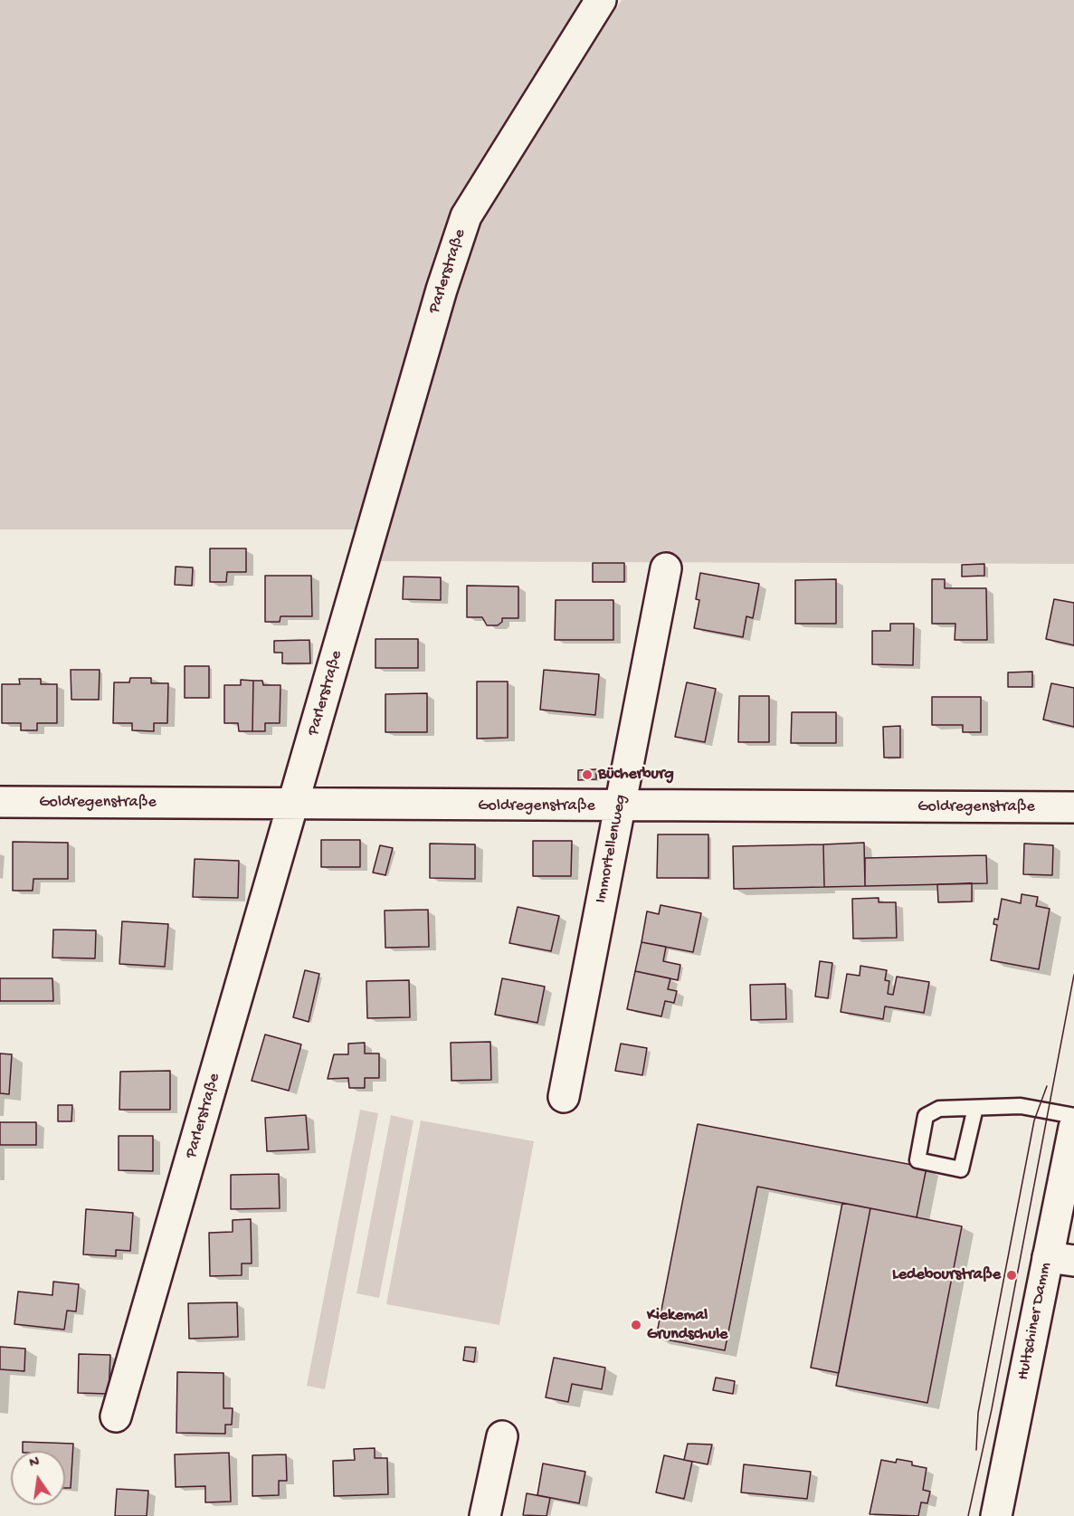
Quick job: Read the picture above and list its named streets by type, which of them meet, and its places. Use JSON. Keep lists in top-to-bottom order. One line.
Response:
{"streets":{"street":["Parlerstraße","Goldregenstraße","Immortellenweg","Hultschiner Damm"]},"crossings":[["Parlerstraße","Goldregenstraße"],["Goldregenstraße","Immortellenweg"]],"places":["Bücherburg","Ledebourstraße","Kiekemal Grundschule"],"north":"top"}
